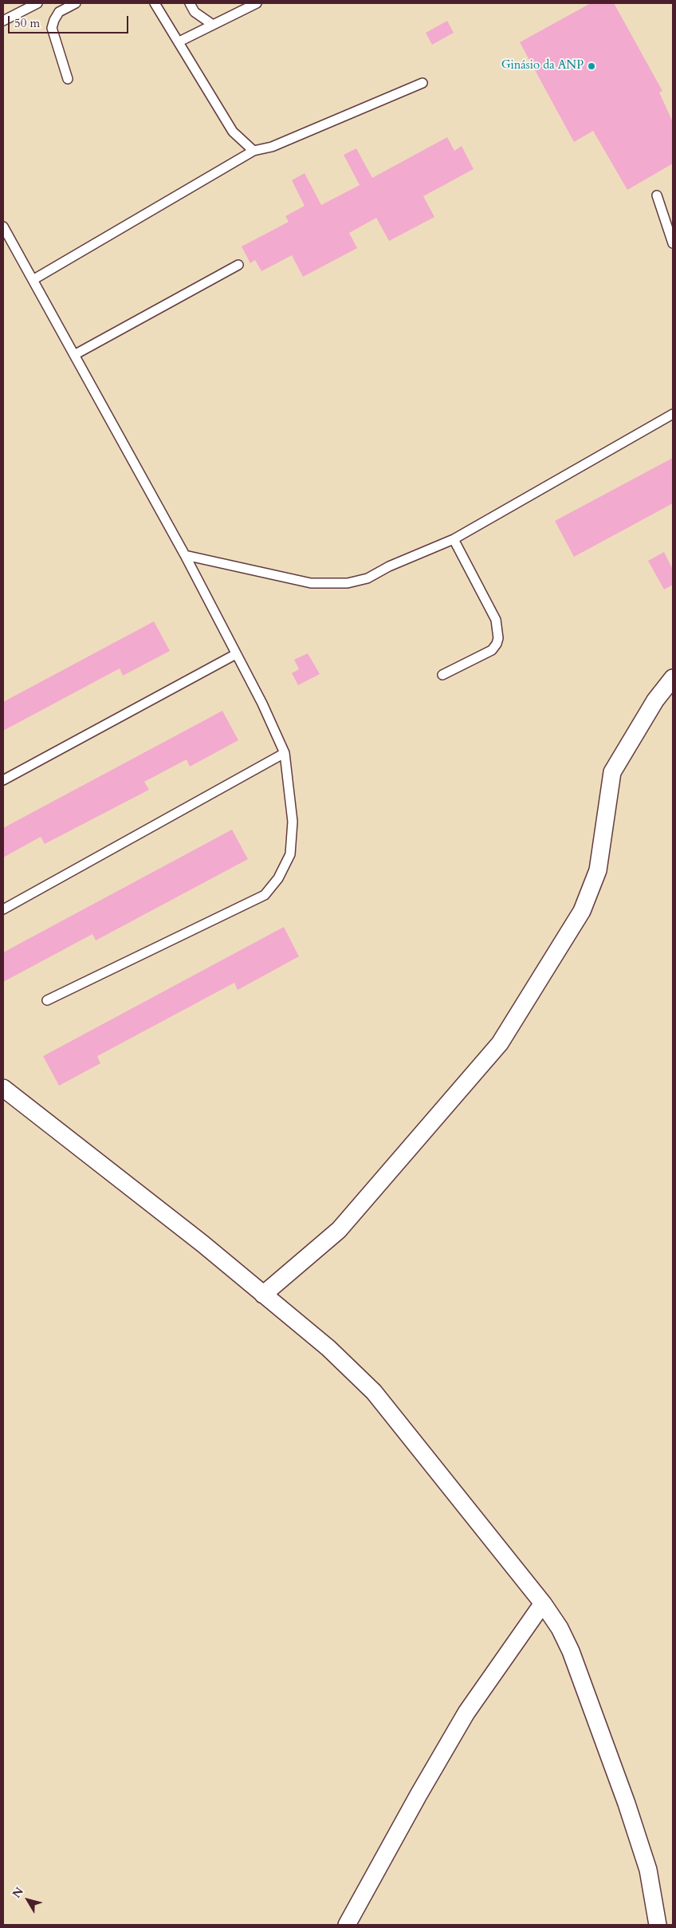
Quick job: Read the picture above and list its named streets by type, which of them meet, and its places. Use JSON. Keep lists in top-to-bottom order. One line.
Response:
{"places":["Ginásio da ANP"],"scale_bar":"50 m","north":"top left"}
